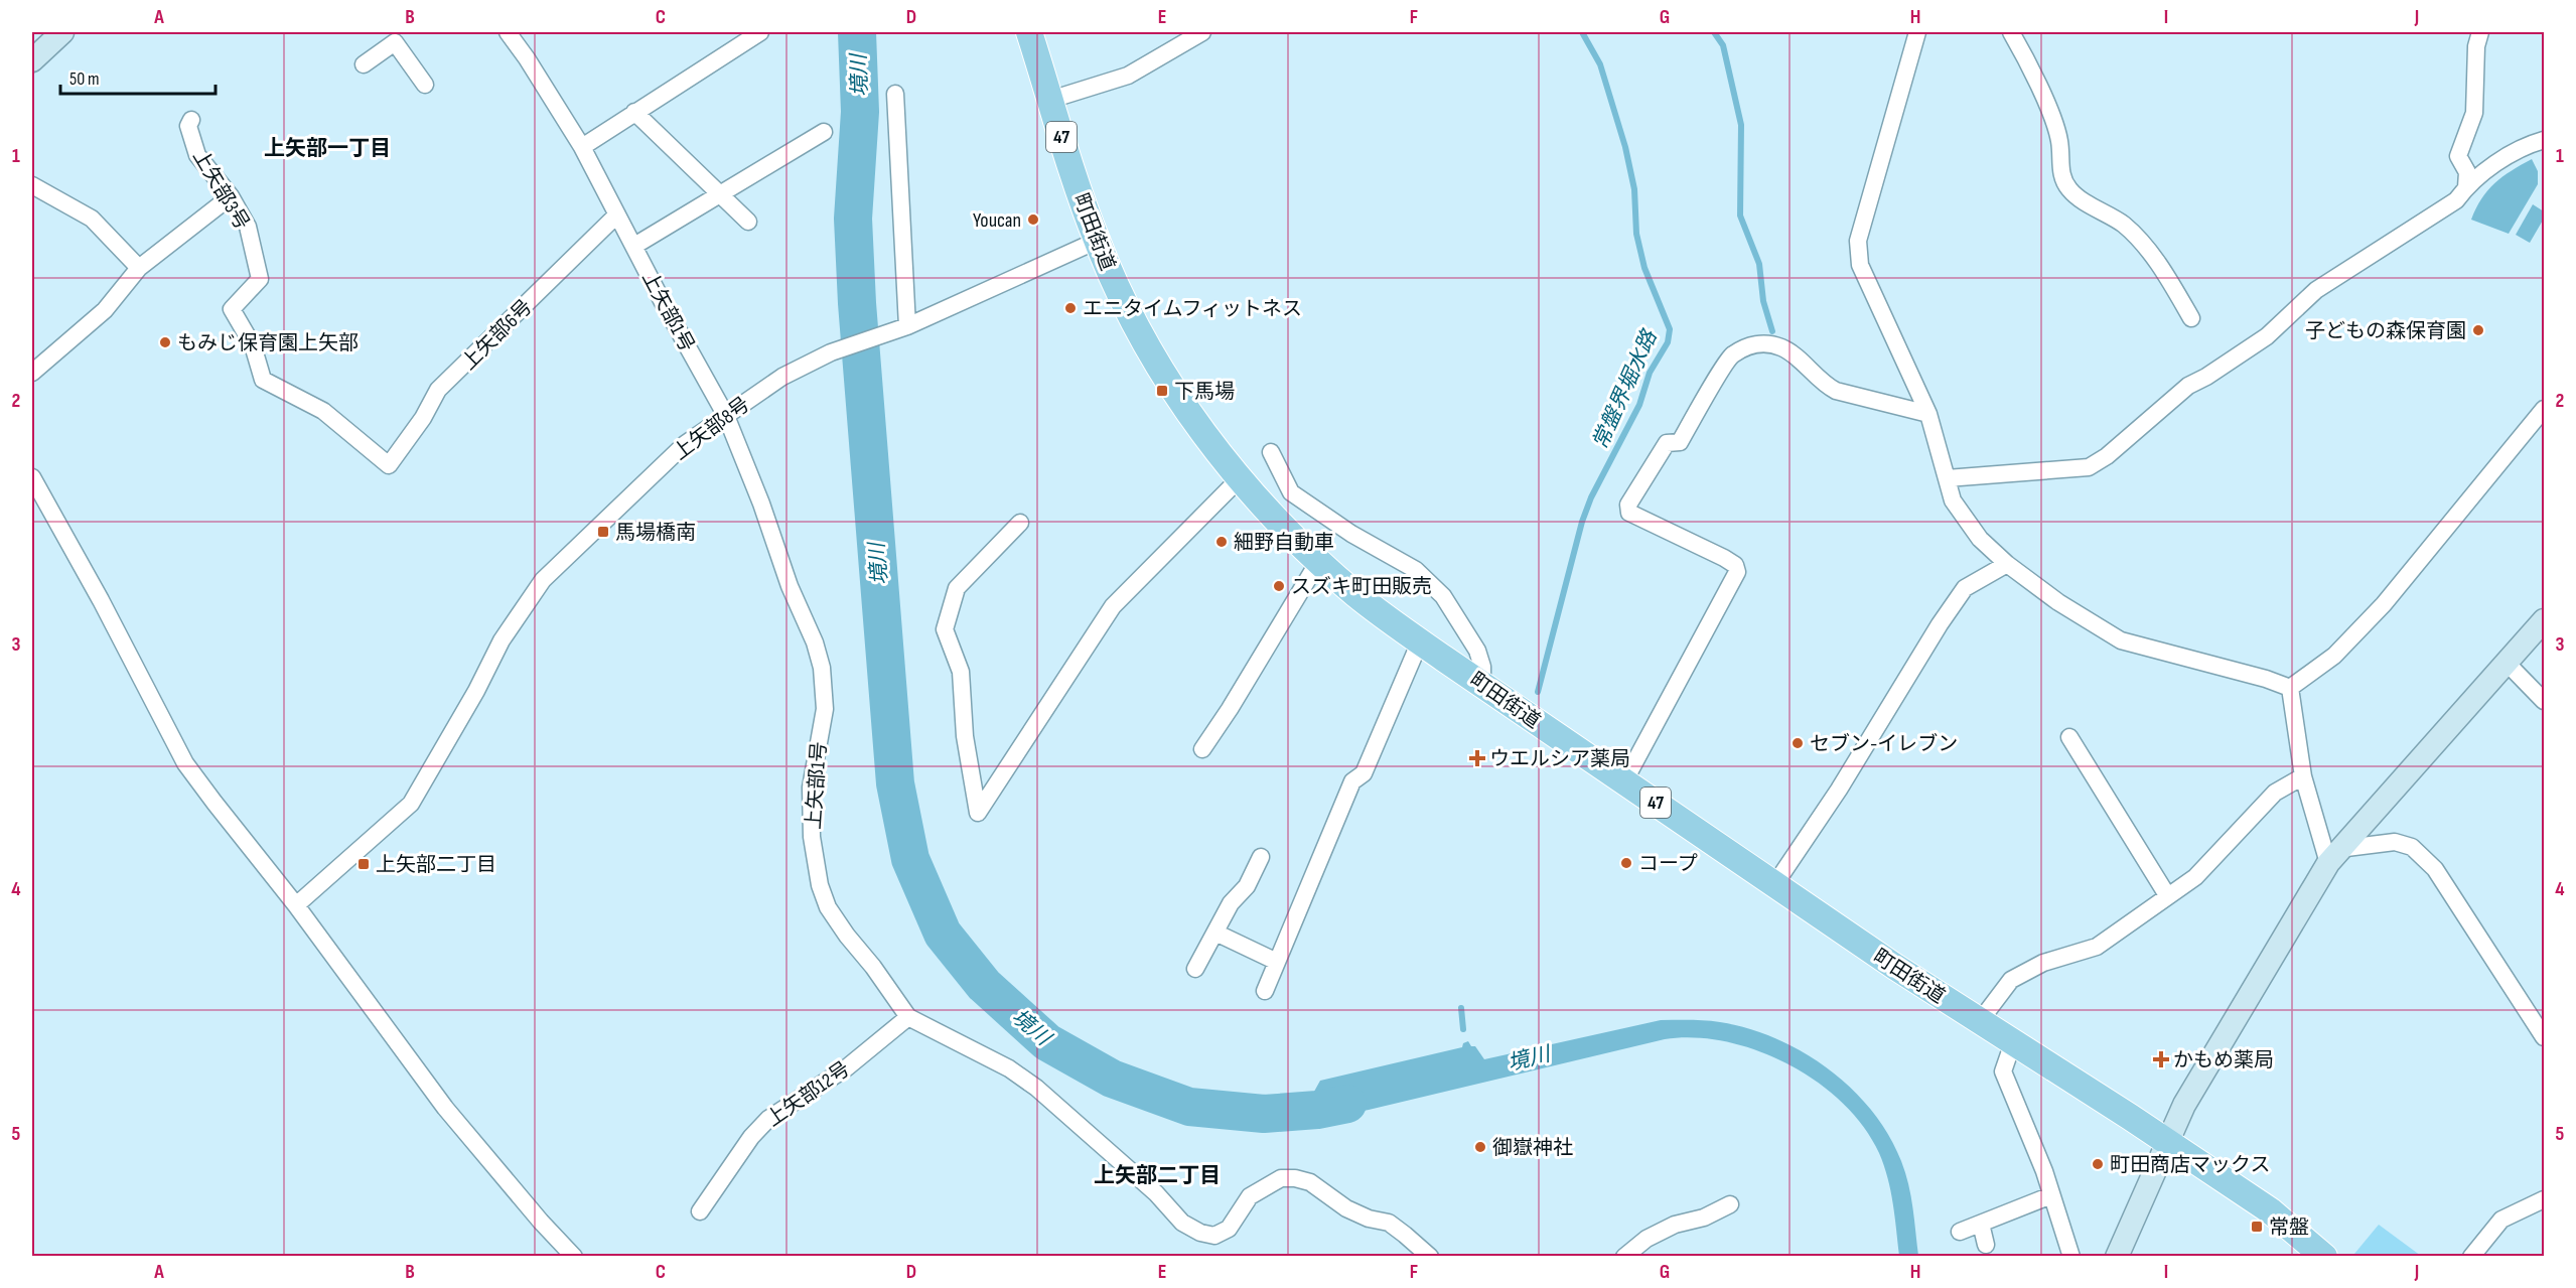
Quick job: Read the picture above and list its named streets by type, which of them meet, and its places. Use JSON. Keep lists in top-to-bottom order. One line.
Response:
{"streets":{"main road":["47","町田街道"],"street":["上矢部3号","上矢部1号","上矢部6号","上矢部8号","上矢部12号"]},"crossings":[["上矢部3号","上矢部6号"],["町田街道","上矢部8号"],["上矢部1号","上矢部6号"],["上矢部1号","上矢部8号"],["上矢部1号","上矢部12号"]],"districts":["上矢部一丁目","上矢部二丁目"],"water":["境川","常盤界堀水路"],"places":{"other":["Youcan","エニタイムフィットネス","子どもの森保育園","もみじ保育園上矢部","細野自動車","スズキ町田販売","セブン-イレブン","コープ","御嶽神社","町田商店マックス"],"transit":["下馬場","馬場橋南","上矢部二丁目","常盤"],"health":["ウエルシア薬局","かもめ薬局"]},"scale_bar":"50 m","grid":{"columns":["A","B","C","D","E","F","G","H","I","J"],"rows":["1","2","3","4","5"]}}
